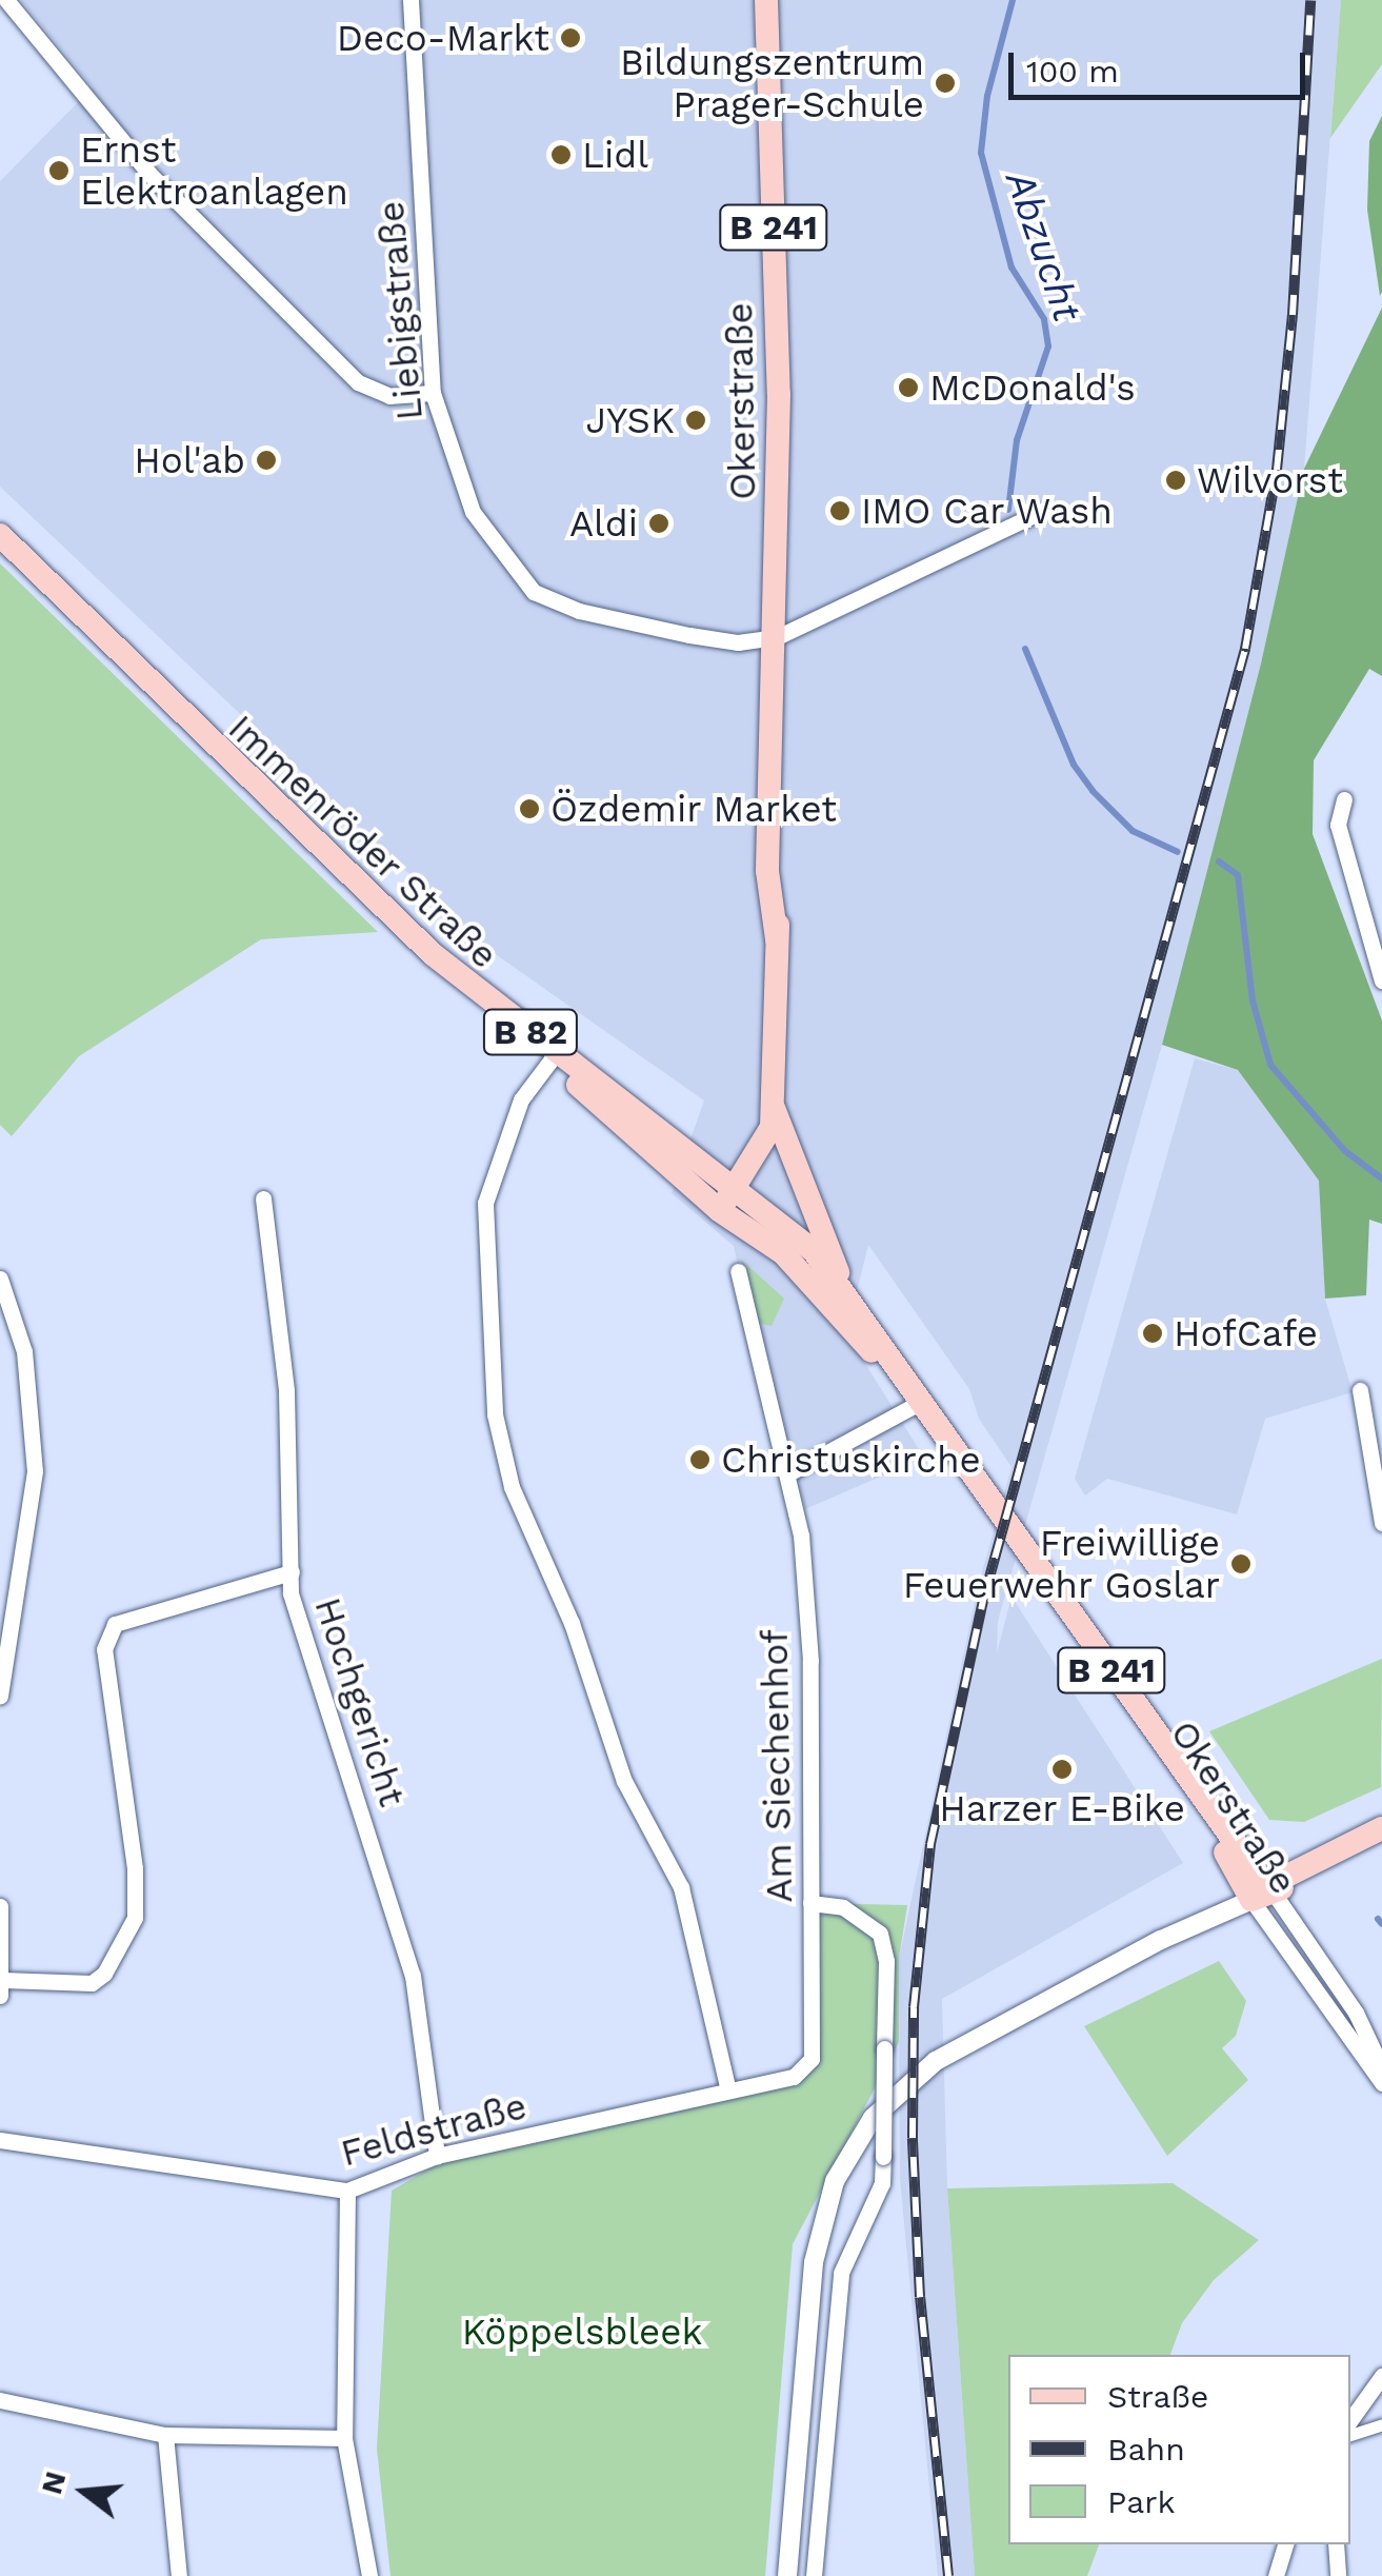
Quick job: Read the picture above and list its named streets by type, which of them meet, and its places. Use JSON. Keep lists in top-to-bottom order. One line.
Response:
{"streets":{"main road":["B 241","Okerstraße","Immenröder Straße","B 82"],"street":["Liebigstraße","Hochgericht","Am Siechenhof","Feldstraße"]},"crossings":[["Liebigstraße","Okerstraße"],["Okerstraße","Immenröder Straße"],["Okerstraße","B 82"],["Immenröder Straße","B 82"],["Hochgericht","Feldstraße"],["Am Siechenhof","Feldstraße"]],"water":["Abzucht"],"parks":["Köppelsbleek"],"places":["Deco-Markt","Bildungszentrum Prager-Schule","Lidl","Ernst Elektroanlagen","McDonald's","JYSK","Hol'ab","Wilvorst","IMO Car Wash","Aldi","Özdemir Market","HofCafe","Christuskirche","Freiwillige Feuerwehr Goslar","Harzer E-Bike"],"legend":["Straße","Bahn","Park"],"scale_bar":"100 m","north":"left"}
